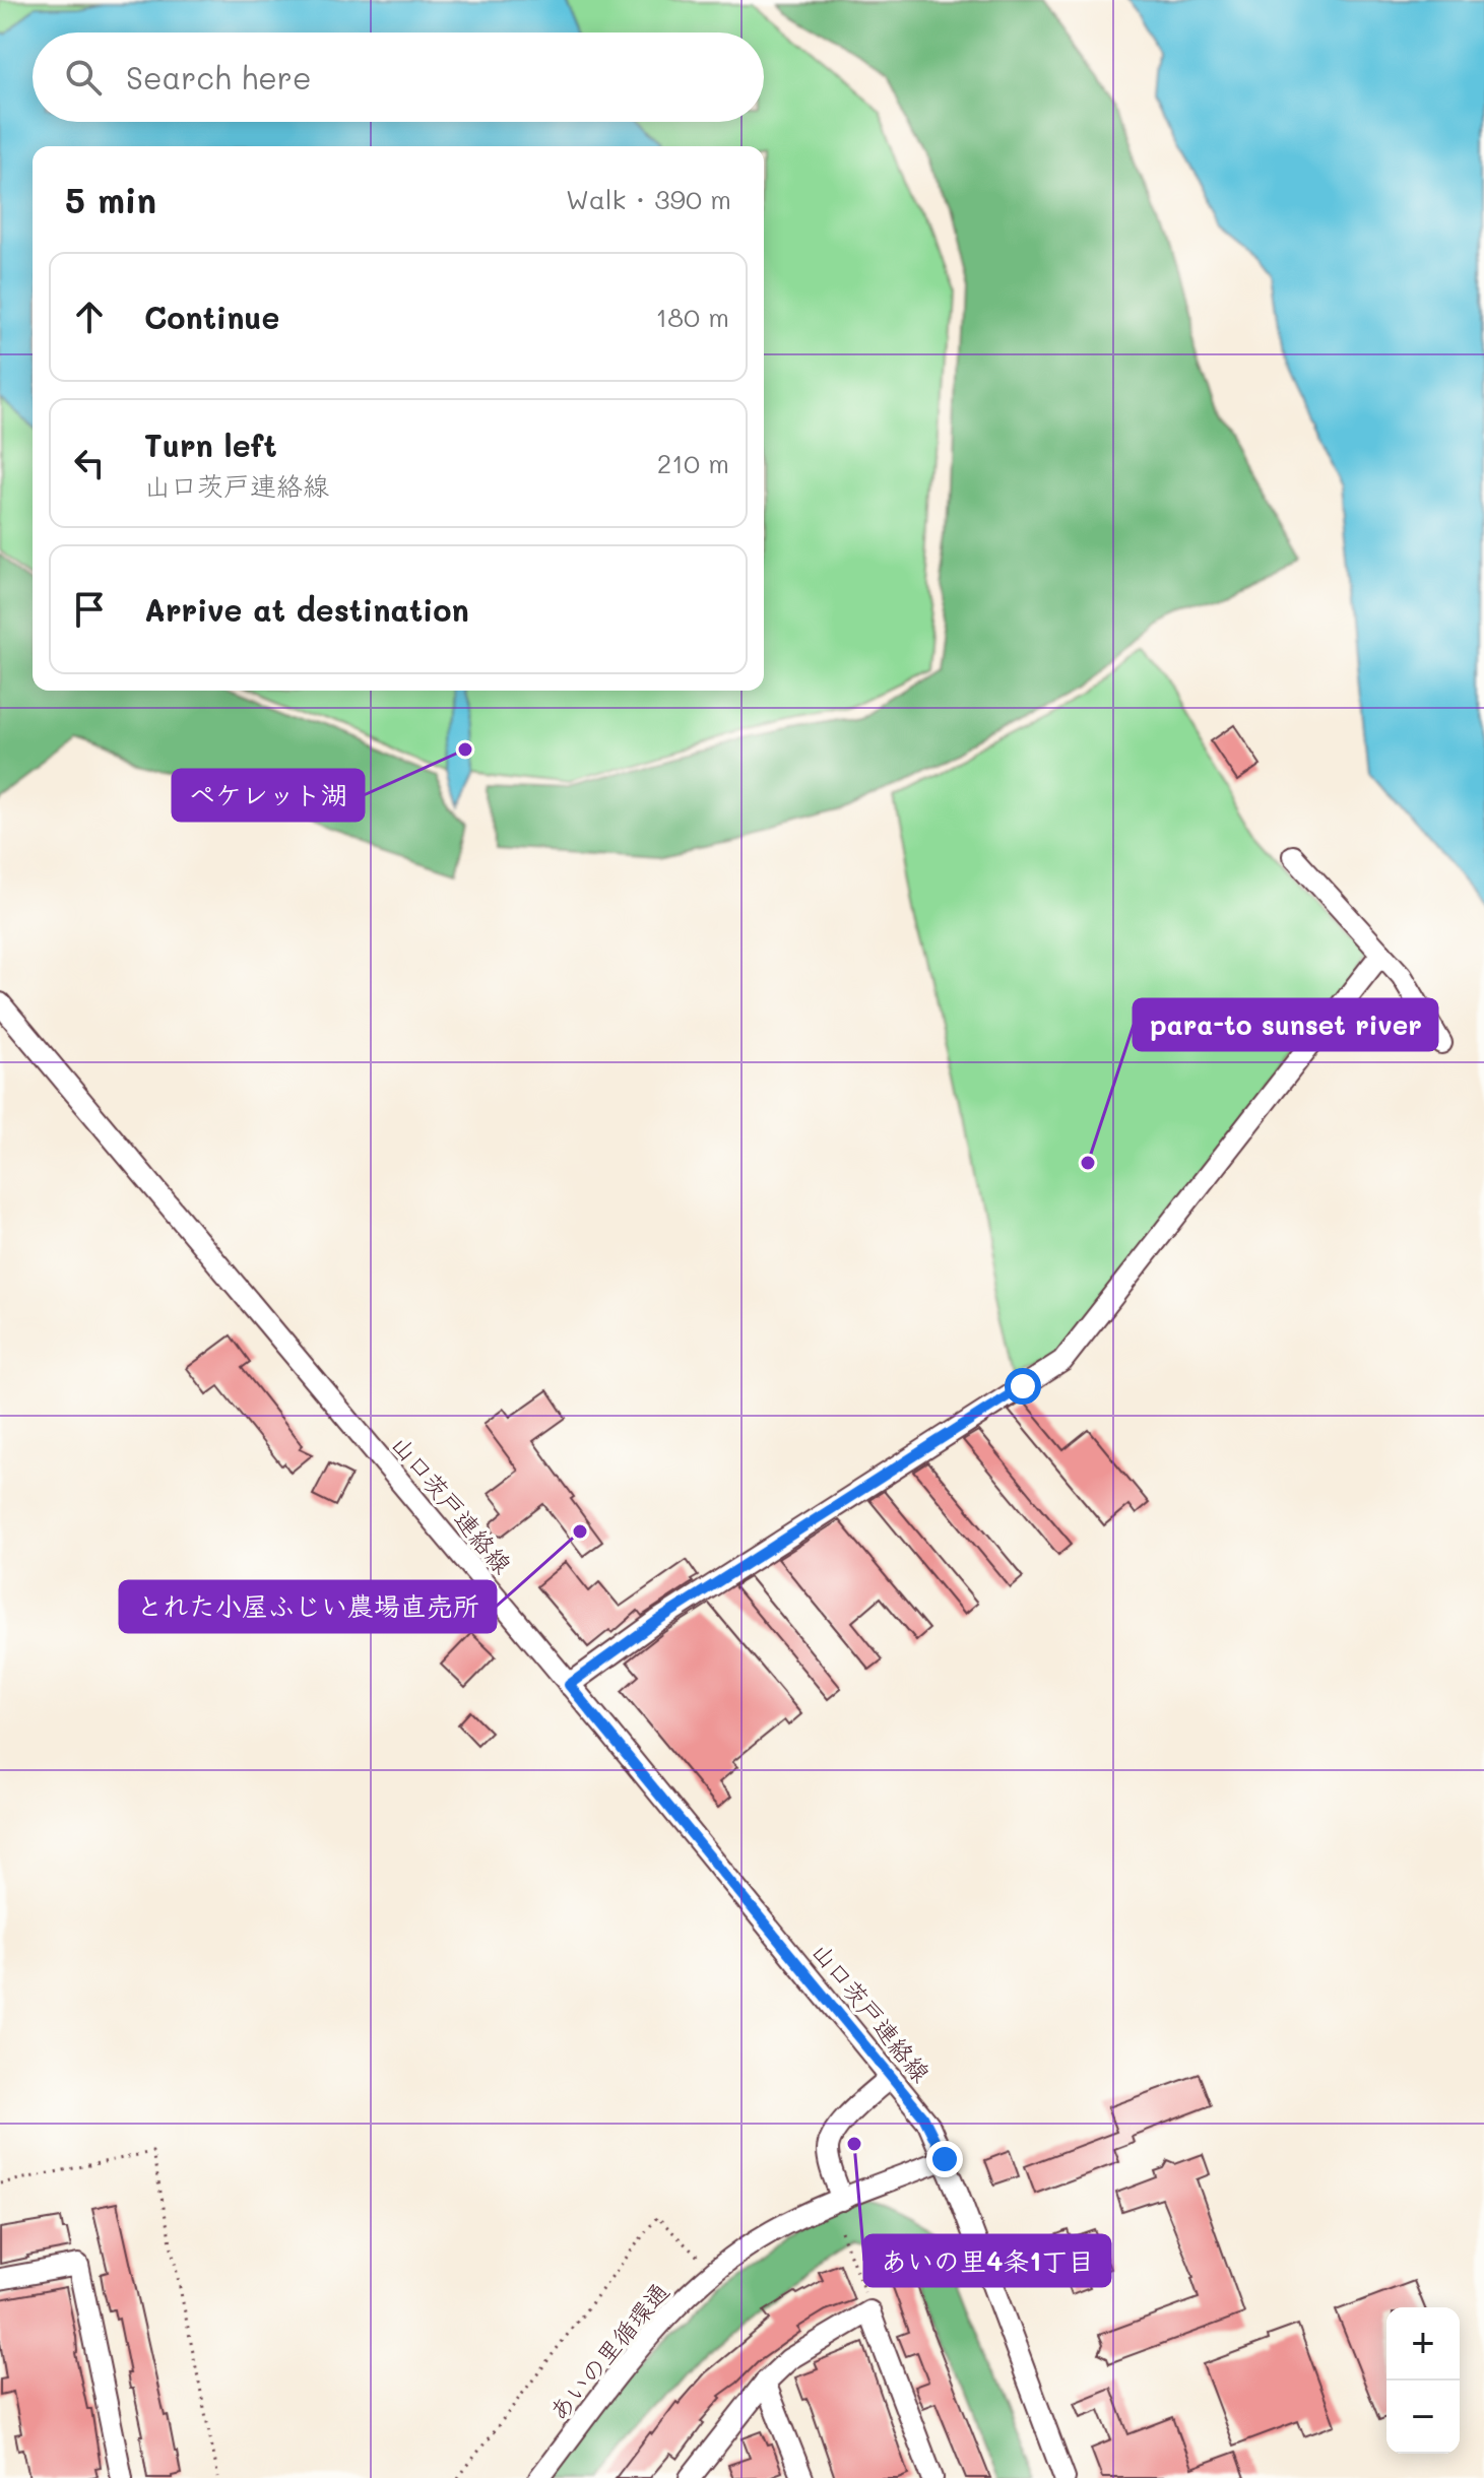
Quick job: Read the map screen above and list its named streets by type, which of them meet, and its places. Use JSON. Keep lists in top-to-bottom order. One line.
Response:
{"streets":{"street":["山口茨戸連絡線","あいの里循環通"]},"crossings":[["山口茨戸連絡線","あいの里循環通"]],"places":["ペケレット湖","para-to sunset river","とれた小屋ふじい農場直売所","あいの里4条1丁目"],"page":{"search":"Search here","heading":["5 min","Walk · 390 m"],"list":[["Continue","180 m"],["Turn left","山口茨戸連絡線","210 m"],"Arrive at destination"],"map_buttons":["+","−"]}}
